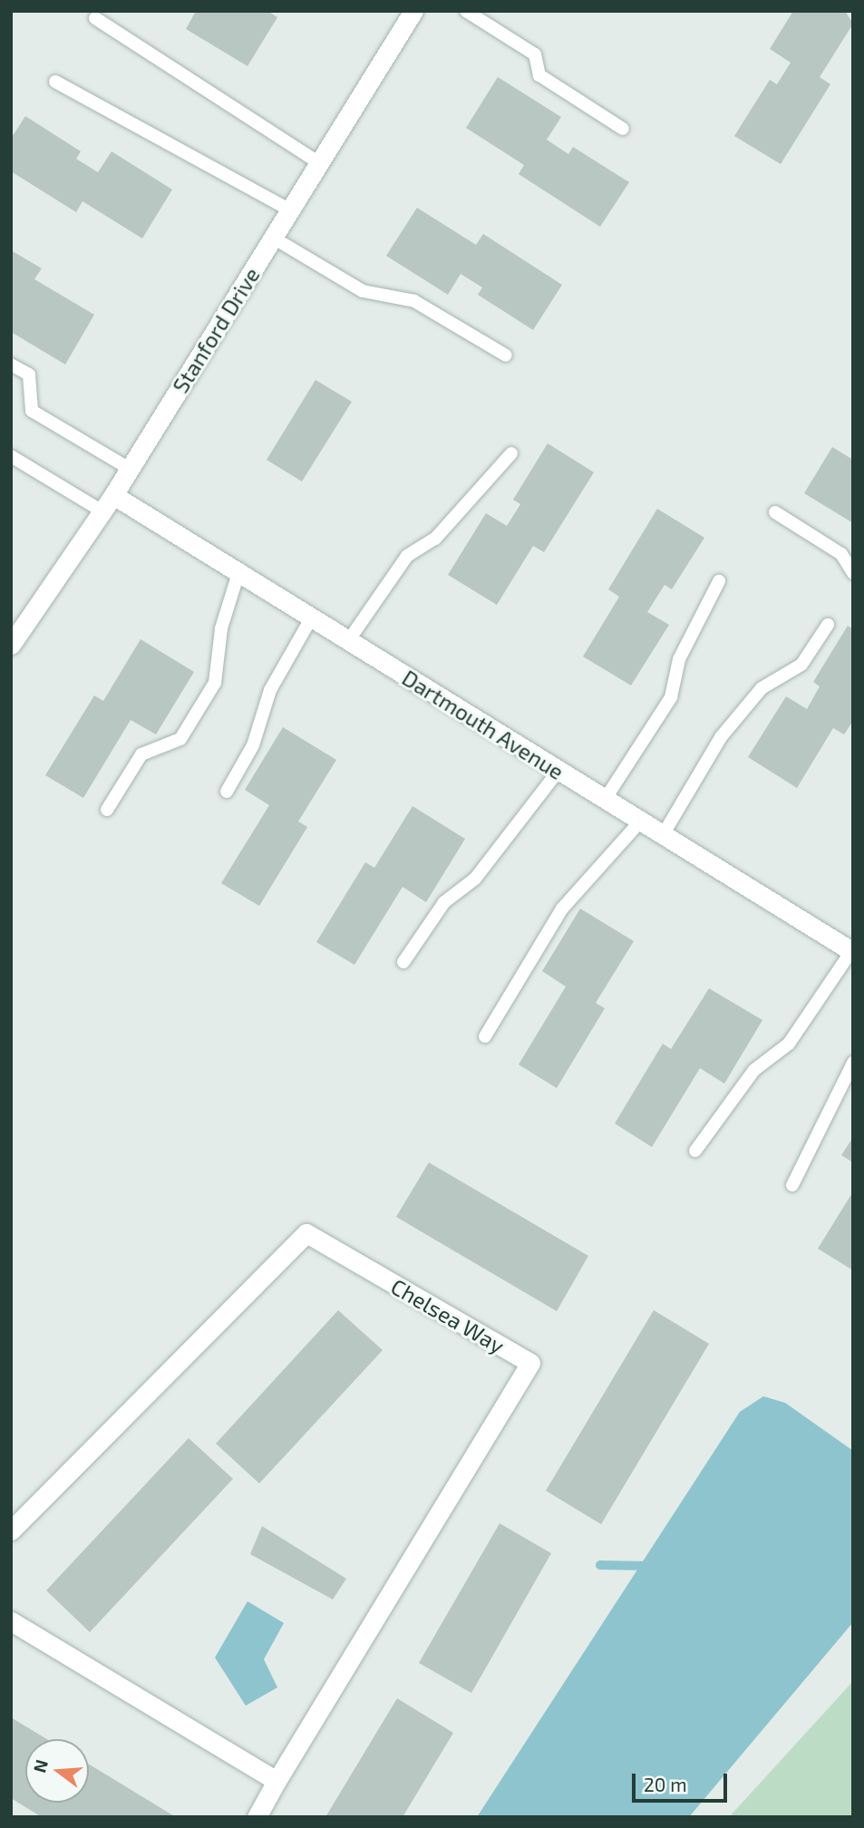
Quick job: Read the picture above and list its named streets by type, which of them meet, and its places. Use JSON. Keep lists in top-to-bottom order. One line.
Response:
{"streets":{"street":["Stanford Drive","Dartmouth Avenue","Chelsea Way"]},"crossings":[["Stanford Drive","Dartmouth Avenue"]],"scale_bar":"20 m","north":"left"}
